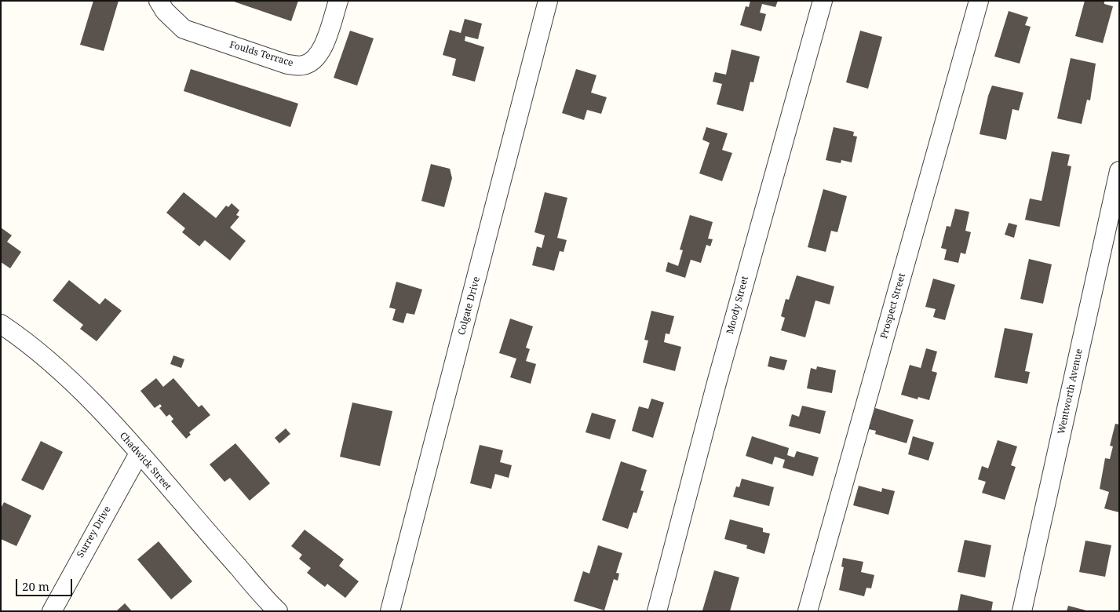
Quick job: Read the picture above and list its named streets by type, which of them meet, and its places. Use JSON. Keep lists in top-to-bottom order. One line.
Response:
{"streets":{"street":["Foulds Terrace","Moody Street","Colgate Drive","Prospect Street","Wentworth Avenue","Chadwick Street","Surrey Drive"]},"crossings":[["Chadwick Street","Surrey Drive"]],"scale_bar":"20 m"}
